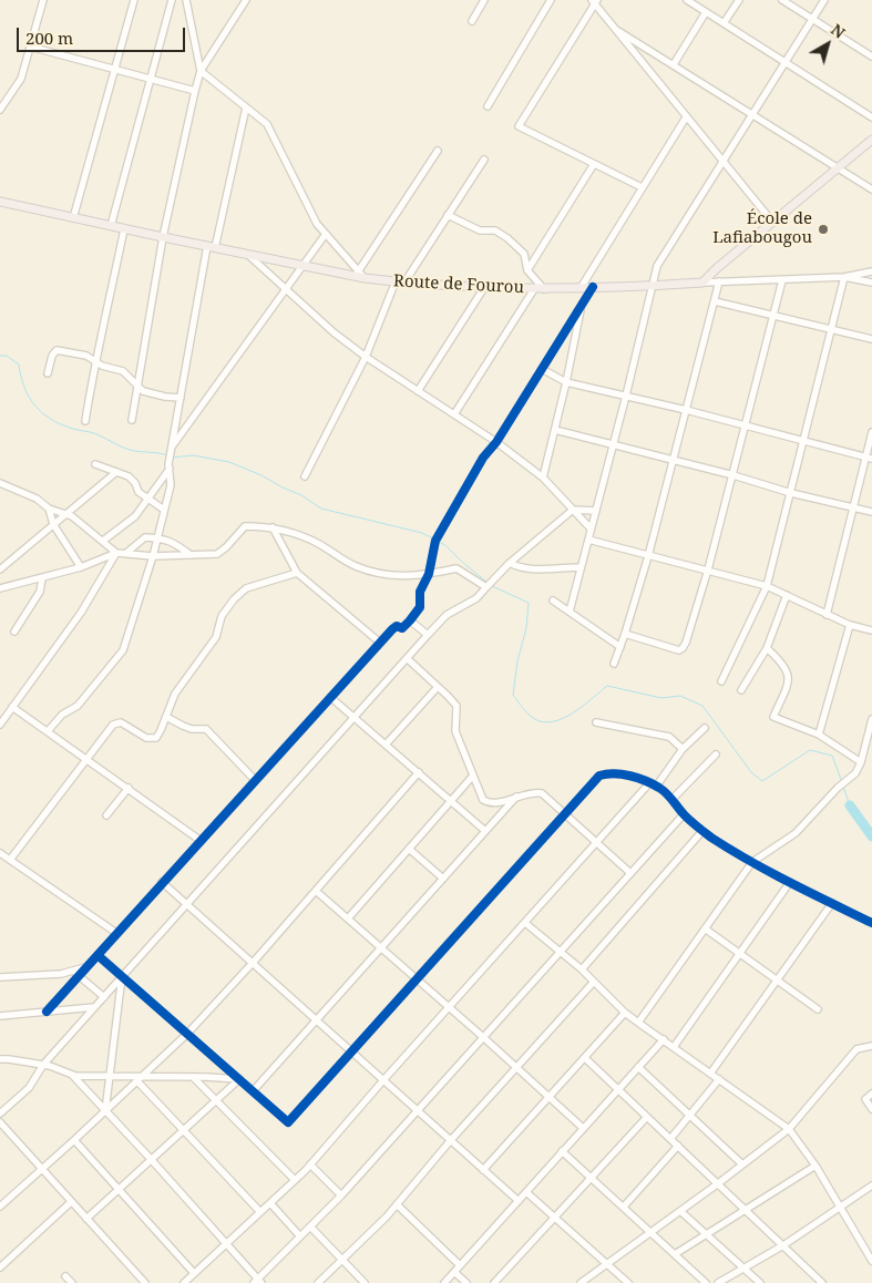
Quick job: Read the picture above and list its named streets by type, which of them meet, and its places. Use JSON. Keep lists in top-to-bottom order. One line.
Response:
{"streets":{"main road":["Route de Fourou"]},"places":["École de Lafiabougou"],"scale_bar":"200 m","north":"top right"}
